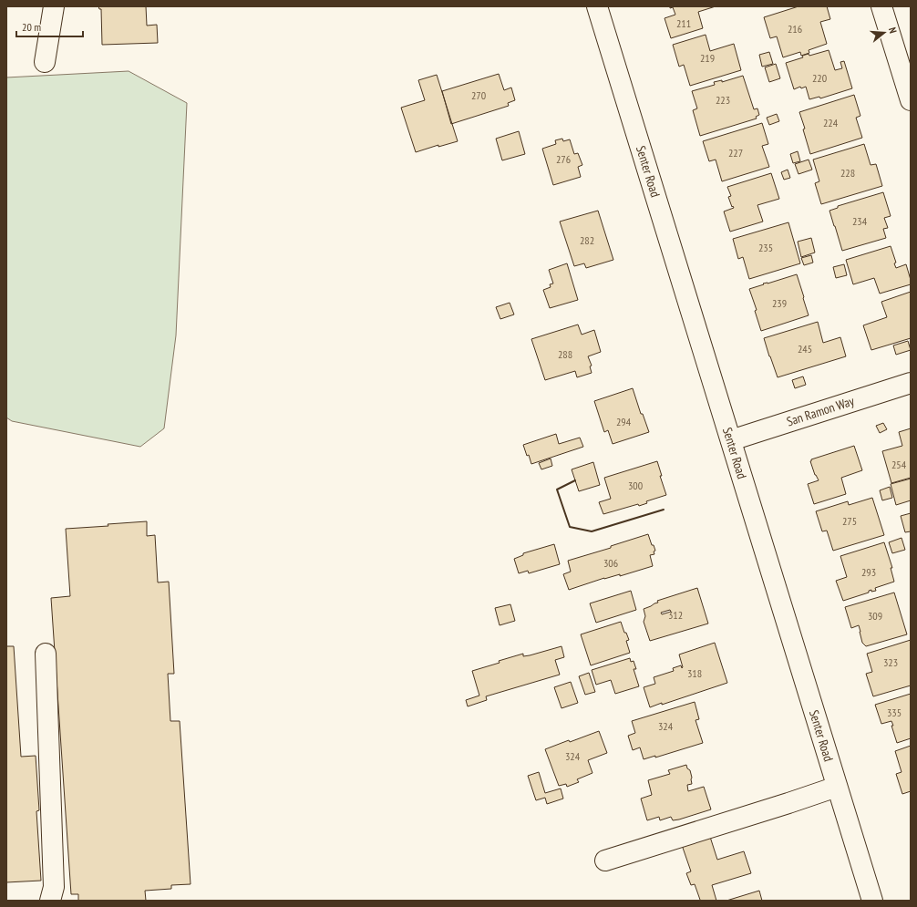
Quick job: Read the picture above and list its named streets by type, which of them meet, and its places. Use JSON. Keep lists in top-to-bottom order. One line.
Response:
{"streets":{"main road":["Senter Road","San Ramon Way"]},"crossings":[["Senter Road","San Ramon Way"]],"house_numbers":["211","216","219","220","270","223","224","227","276","228","234","282","235","239","245","288","294","254","300","275","306","293","312","309","323","318","335","324","324"],"scale_bar":"20 m","north":"right"}
